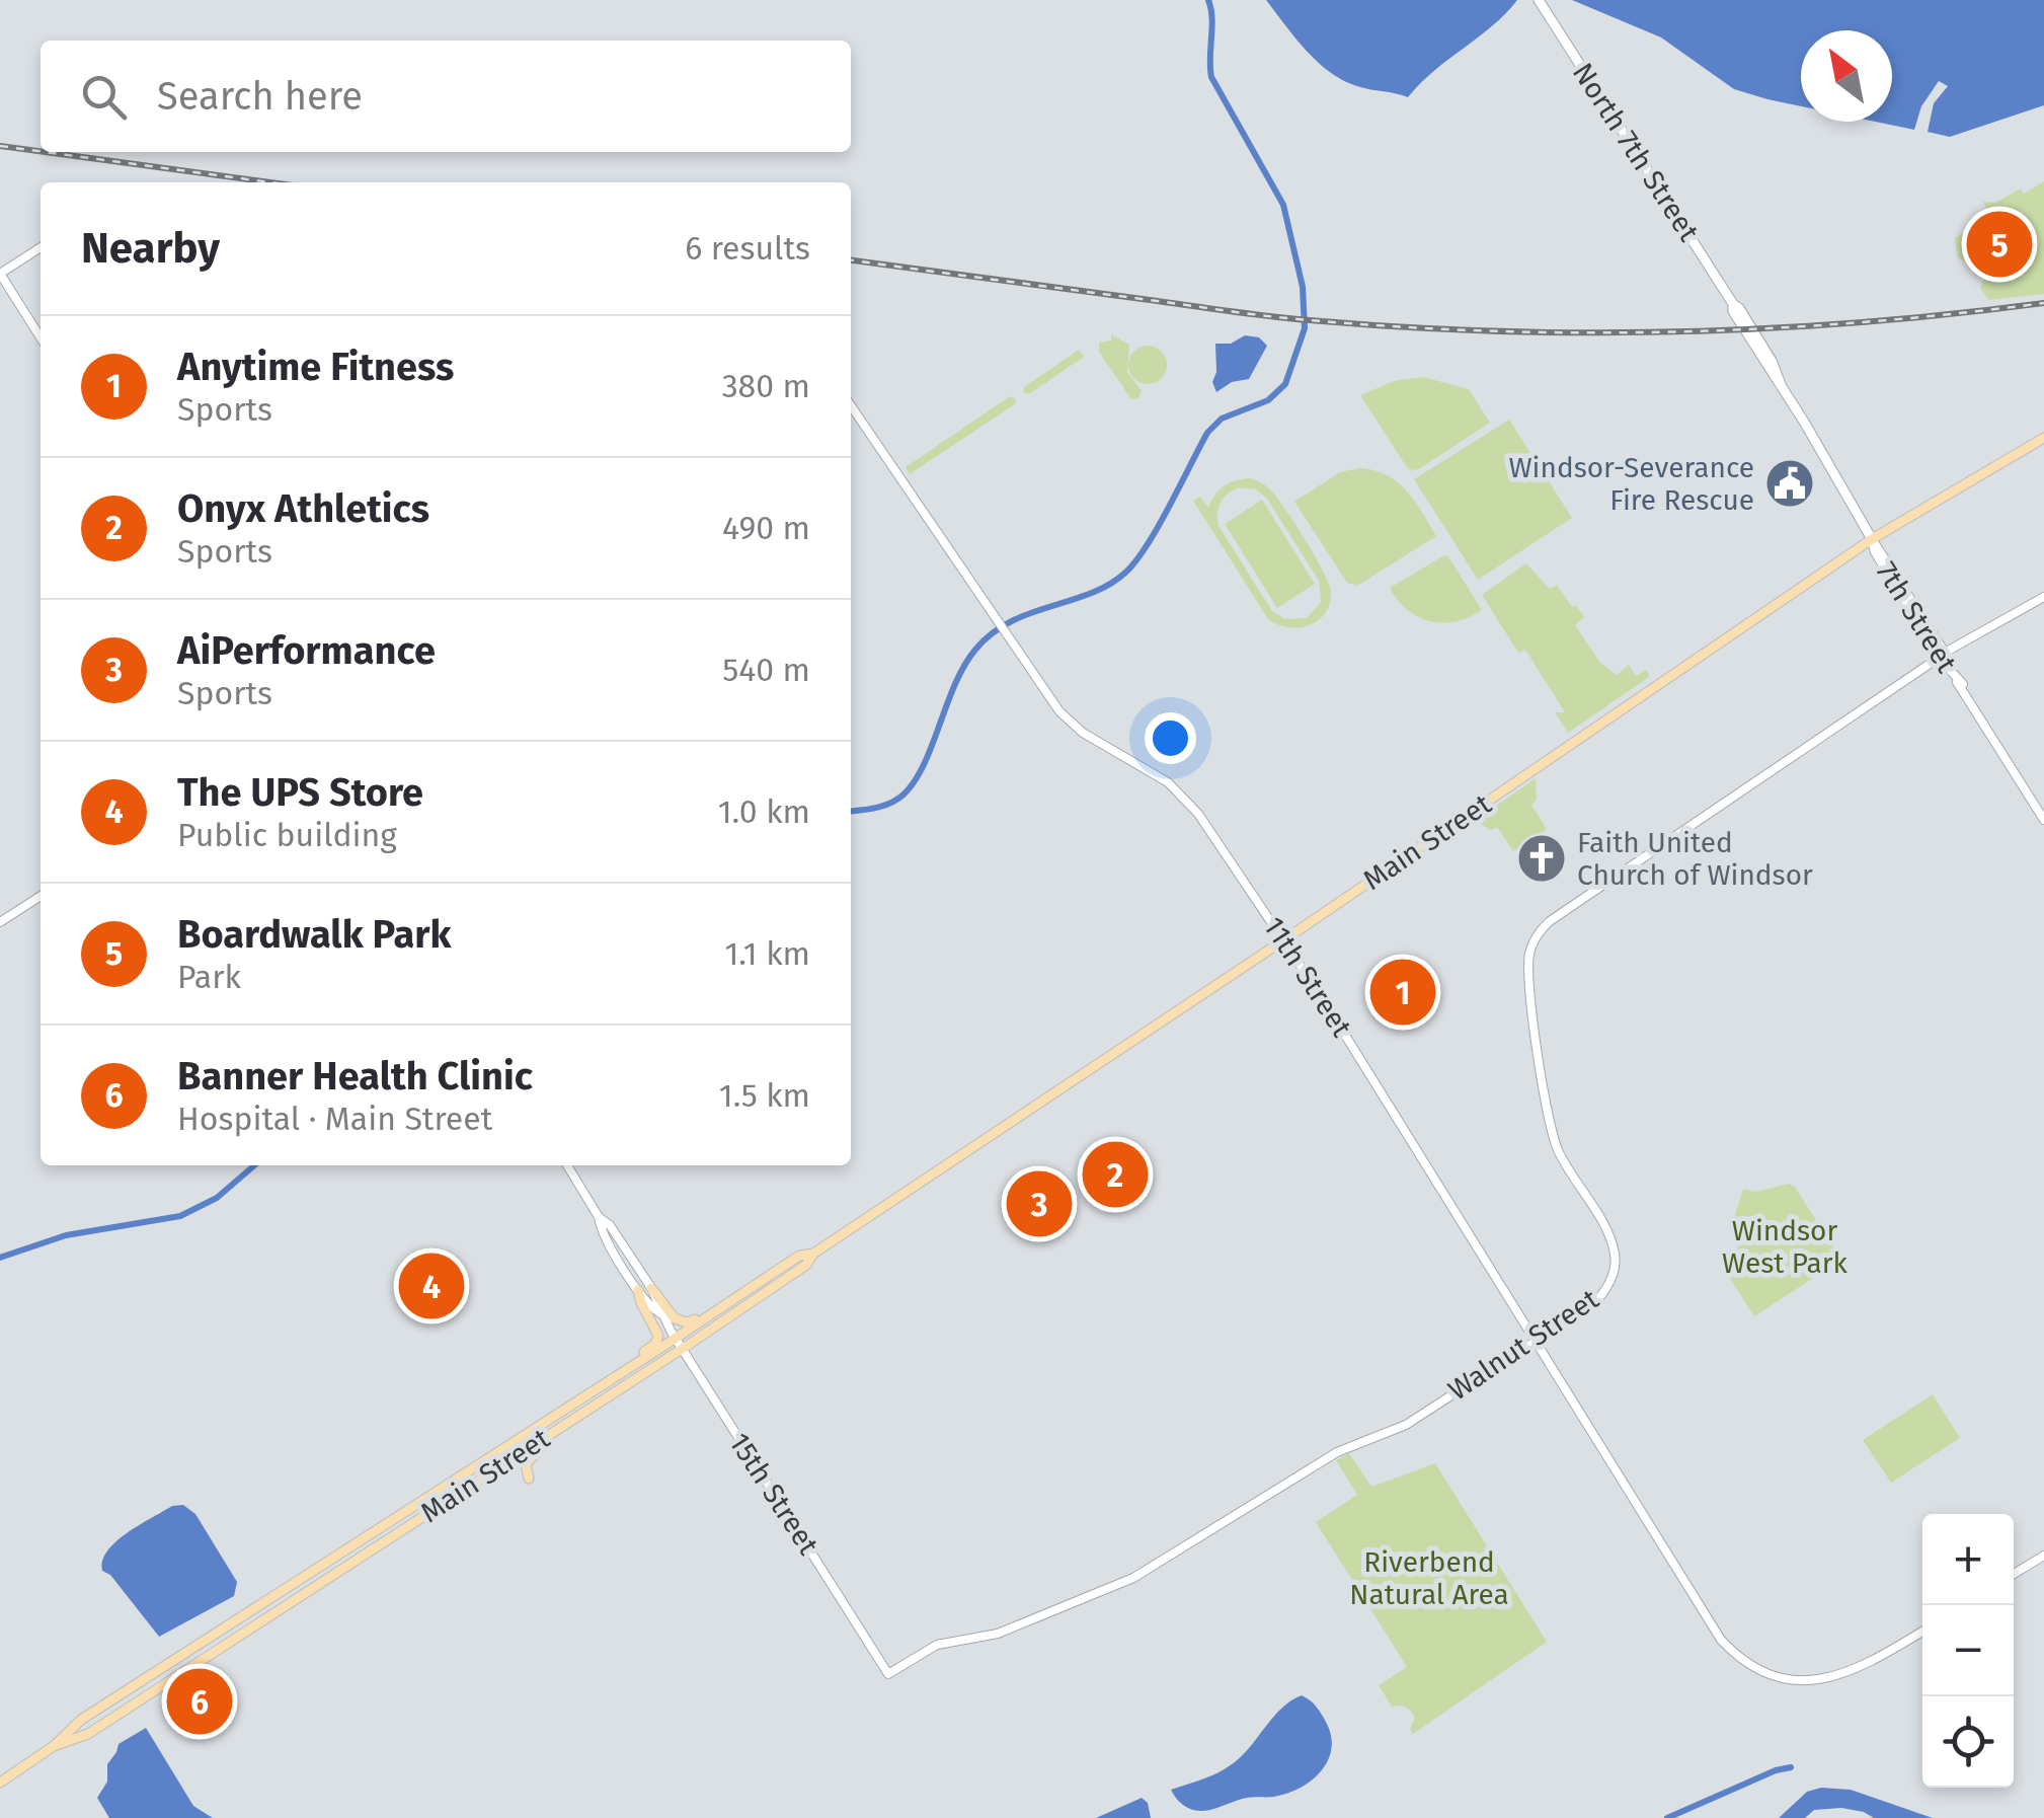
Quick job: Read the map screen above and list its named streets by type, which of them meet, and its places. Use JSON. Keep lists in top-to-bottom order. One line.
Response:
{"streets":{"main road":["North 7th Street","7th Street","Main Street"],"street":["11th Street","Walnut Street","15th Street"]},"crossings":[["North 7th Street","7th Street"],["7th Street","Main Street"],["7th Street","Walnut Street"],["Main Street","11th Street"],["Main Street","15th Street"],["11th Street","Walnut Street"],["Walnut Street","15th Street"]],"parks":["Windsor West Park","Riverbend Natural Area"],"places":{"public building":["Windsor-Severance Fire Rescue"],"church":["Faith United Church of Windsor"]},"north":"top left","page":{"search":"Search here","heading":["Nearby","6 results"],"pins":["5","1","2","3","4","6"],"list":[{"mark":"1","name":"Anytime Fitness","note":"Sports","value":"380 m"},{"mark":"2","name":"Onyx Athletics","note":"Sports","value":"490 m"},{"mark":"3","name":"AiPerformance","note":"Sports","value":"540 m"},{"mark":"4","name":"The UPS Store","note":"Public building","value":"1.0 km"},{"mark":"5","name":"Boardwalk Park","note":"Park","value":"1.1 km"},{"mark":"6","name":"Banner Health Clinic","note":"Hospital · Main Street","value":"1.5 km"}],"map_buttons":["+","−"]}}
